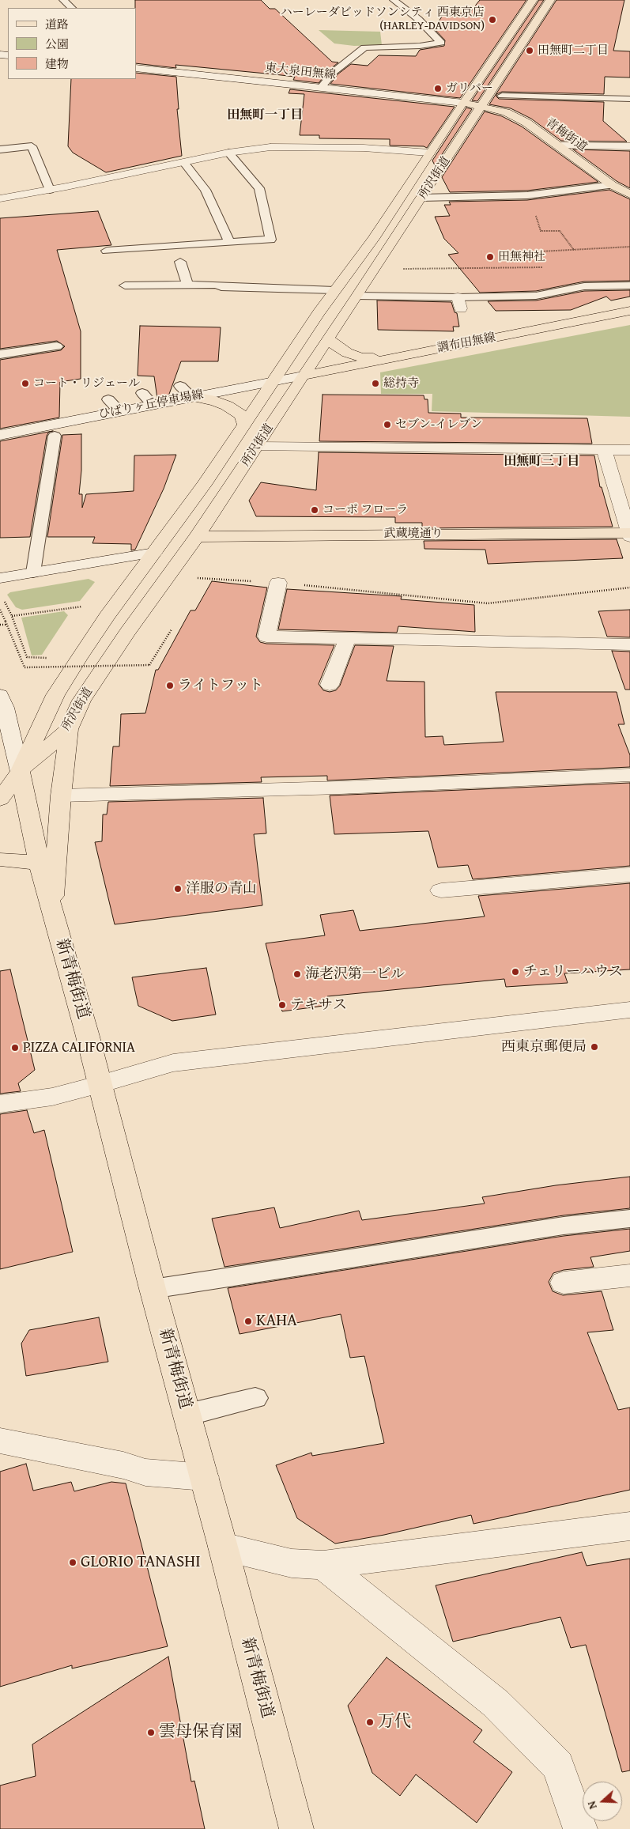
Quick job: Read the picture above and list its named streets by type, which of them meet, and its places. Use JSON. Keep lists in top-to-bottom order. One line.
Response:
{"streets":{"main road":["青梅街道","所沢街道","調布田無線","武蔵境通り","新青梅街道"],"street":["東大泉田無線","ひばりヶ丘停車場線"]},"crossings":[["東大泉田無線","青梅街道"],["東大泉田無線","所沢街道"],["青梅街道","所沢街道"],["所沢街道","調布田無線"],["所沢街道","ひばりヶ丘停車場線"],["所沢街道","武蔵境通り"],["所沢街道","新青梅街道"],["調布田無線","ひばりヶ丘停車場線"]],"districts":["田無町一丁目","田無町三丁目"],"places":["ハーレーダビッドソンシティ 西東京店 (HARLEY-DAVIDSON)","田無町二丁目","ガリバー","田無神社","コート・リジェール","総持寺","セブン-イレブン","コーポ フローラ","ライトフット","洋服の青山","チェリーハウス","海老沢第一ビル","テキサス","西東京郵便局","PIZZA CALIFORNIA","KAHA","GLORIO TANASHI","万代","雲母保育園"],"legend":["道路","公園","建物"],"north":"left"}
